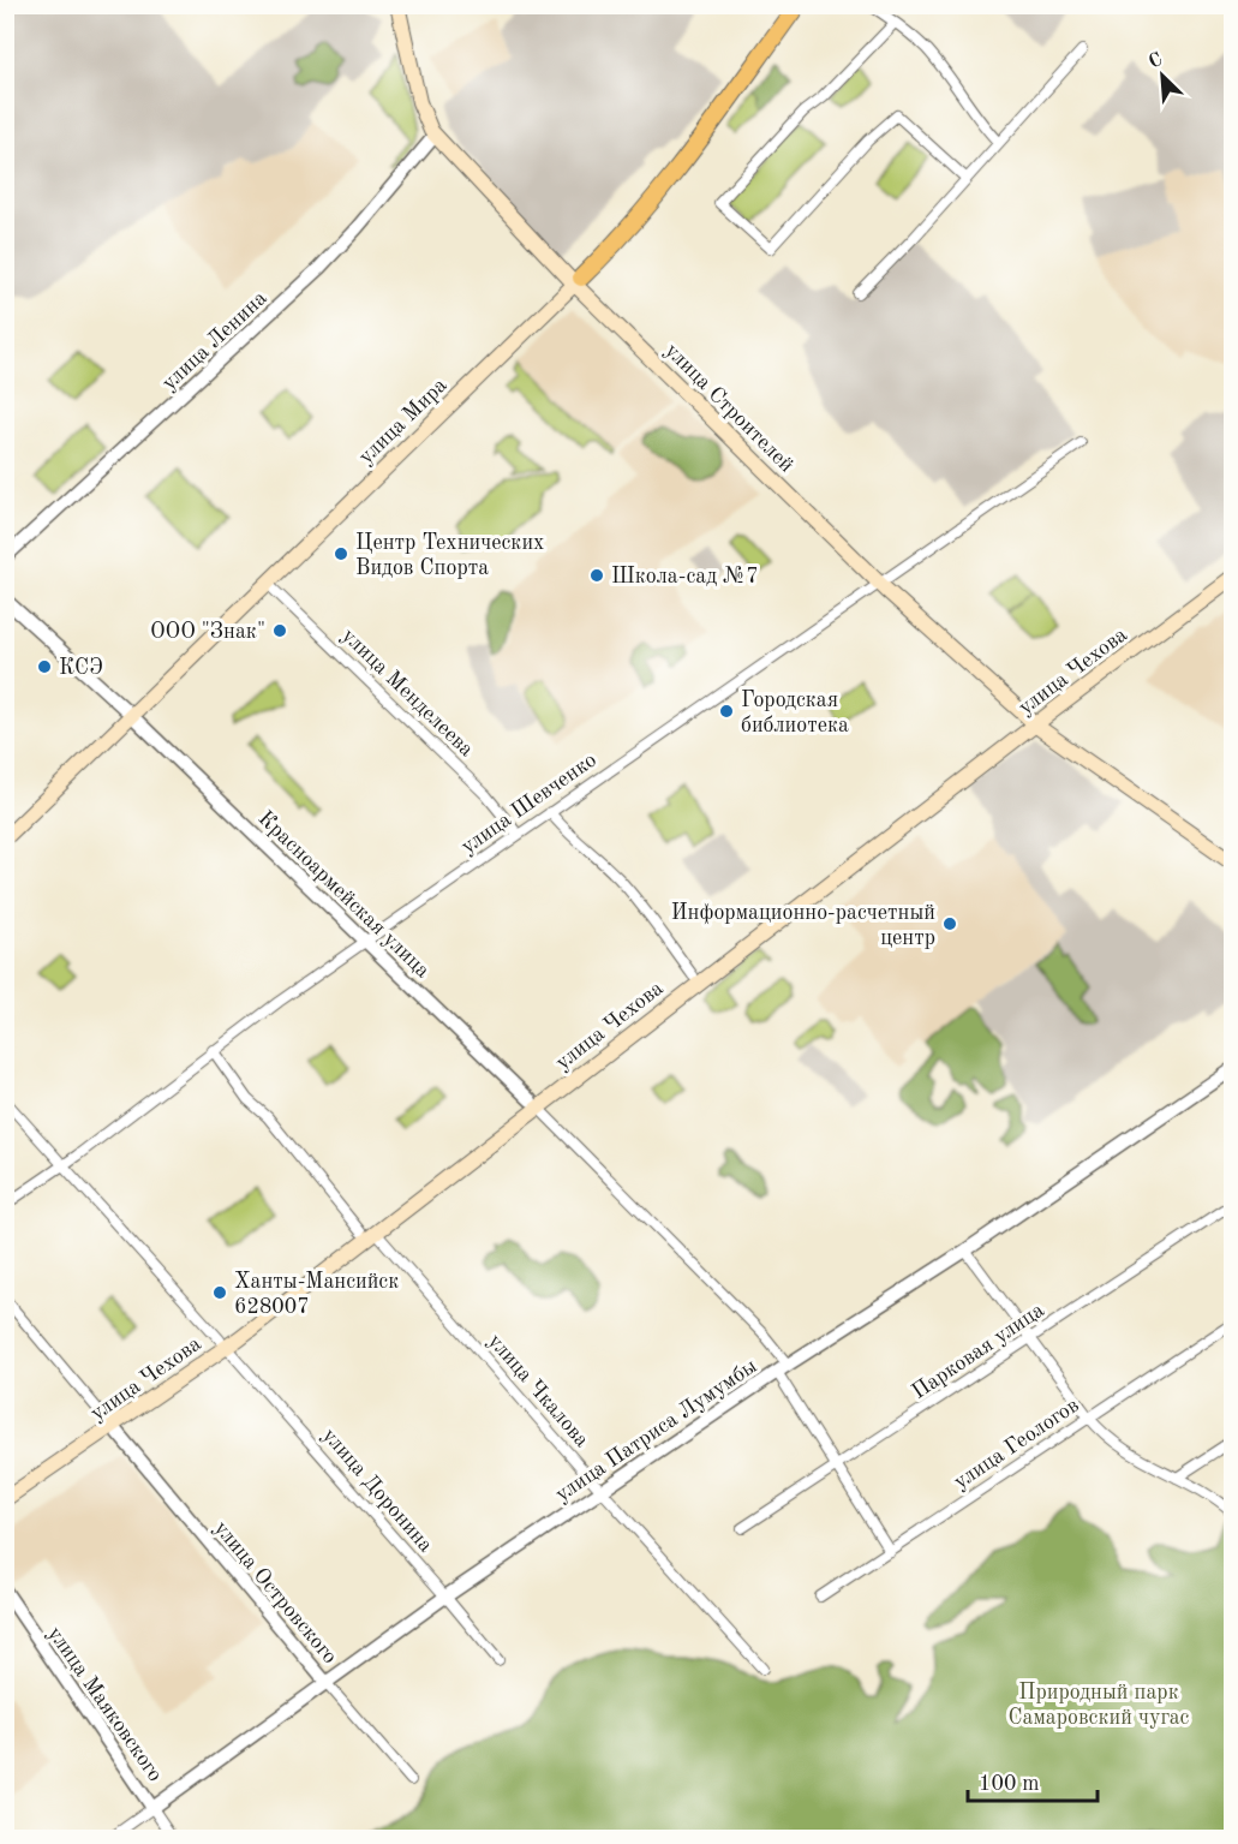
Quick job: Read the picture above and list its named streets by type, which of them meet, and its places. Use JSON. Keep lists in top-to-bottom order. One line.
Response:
{"streets":{"main road":["улица Строителей","улица Мира","улица Чехова"],"street":["улица Ленина","улица Менделеева","улица Шевченко","Красноармейская улица","Парковая улица","улица Чкалова","улица Патриса Лумумбы","улица Геологов","улица Доронина","улица Островского","улица Маяковского"]},"crossings":[["улица Ленина","улица Строителей"],["улица Строителей","улица Мира"],["улица Строителей","улица Чехова"],["улица Строителей","улица Шевченко"],["улица Мира","улица Менделеева"],["улица Мира","Красноармейская улица"],["улица Чехова","Красноармейская улица"],["улица Чехова","улица Чкалова"],["улица Чехова","улица Доронина"],["улица Чехова","улица Островского"],["улица Менделеева","улица Шевченко"],["улица Шевченко","Красноармейская улица"],["улица Шевченко","улица Чкалова"],["улица Шевченко","улица Доронина"],["Красноармейская улица","Парковая улица"],["Красноармейская улица","улица Патриса Лумумбы"],["Красноармейская улица","улица Геологов"],["улица Чкалова","улица Патриса Лумумбы"],["улица Патриса Лумумбы","улица Доронина"],["улица Патриса Лумумбы","улица Островского"],["улица Патриса Лумумбы","улица Маяковского"]],"parks":["Природный парк Самаровский чугас"],"places":["Центр Технических Видов Спорта","Школа-сад №7","ООО \"Знак\"","КСЭ","Городская библиотека","Информационно-расчетный центр","Ханты-Мансийск 628007"],"scale_bar":"100 m","north":"top left"}
